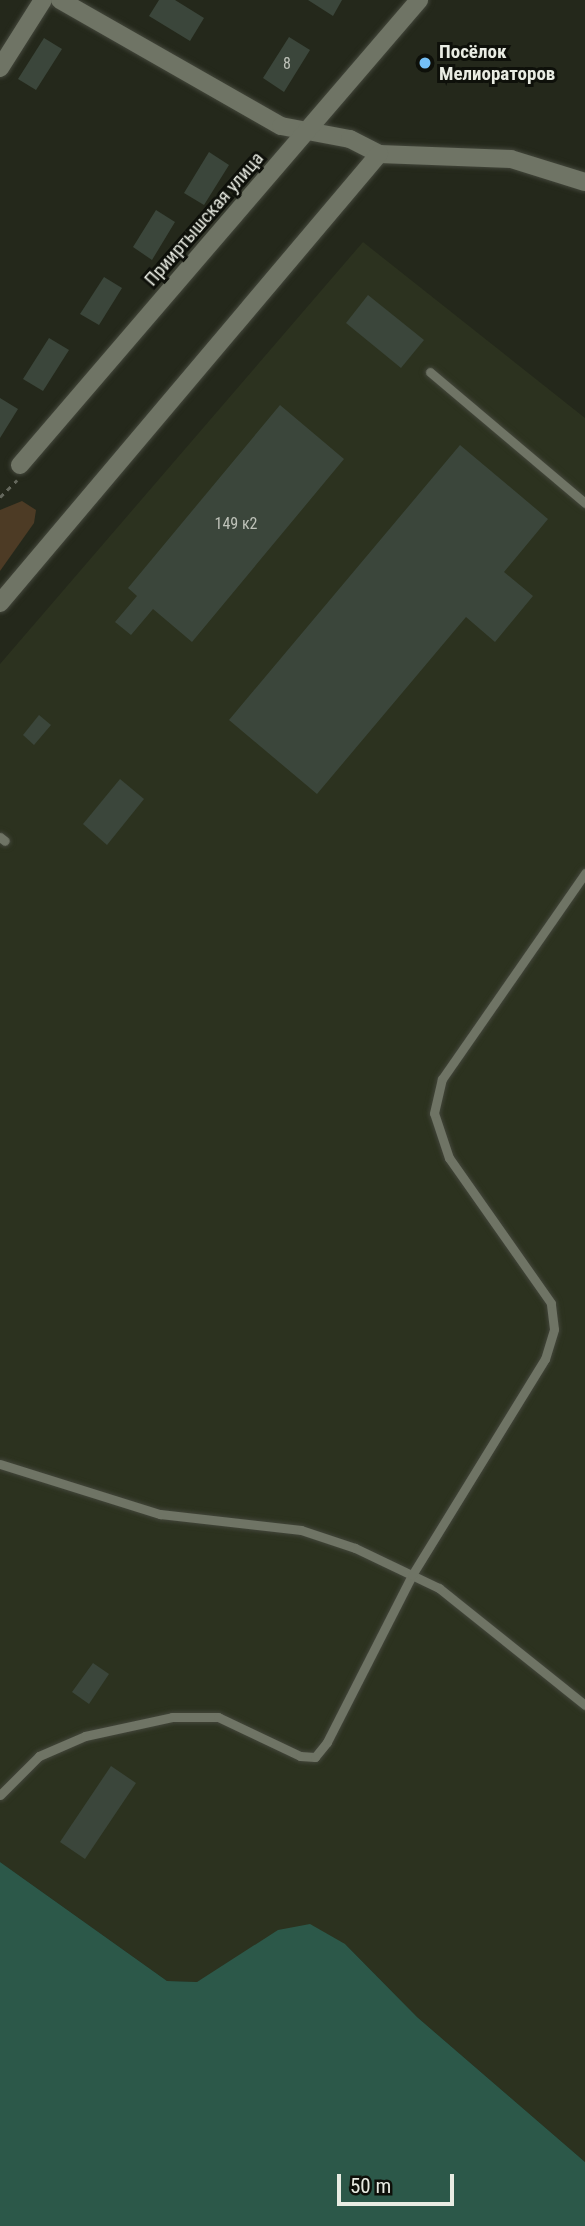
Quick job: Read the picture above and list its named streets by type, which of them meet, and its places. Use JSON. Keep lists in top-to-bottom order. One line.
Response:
{"streets":{"street":["Прииртышская улица"]},"places":["Посёлок Мелиораторов"],"house_numbers":["8","149 к2"],"scale_bar":"50 m"}
